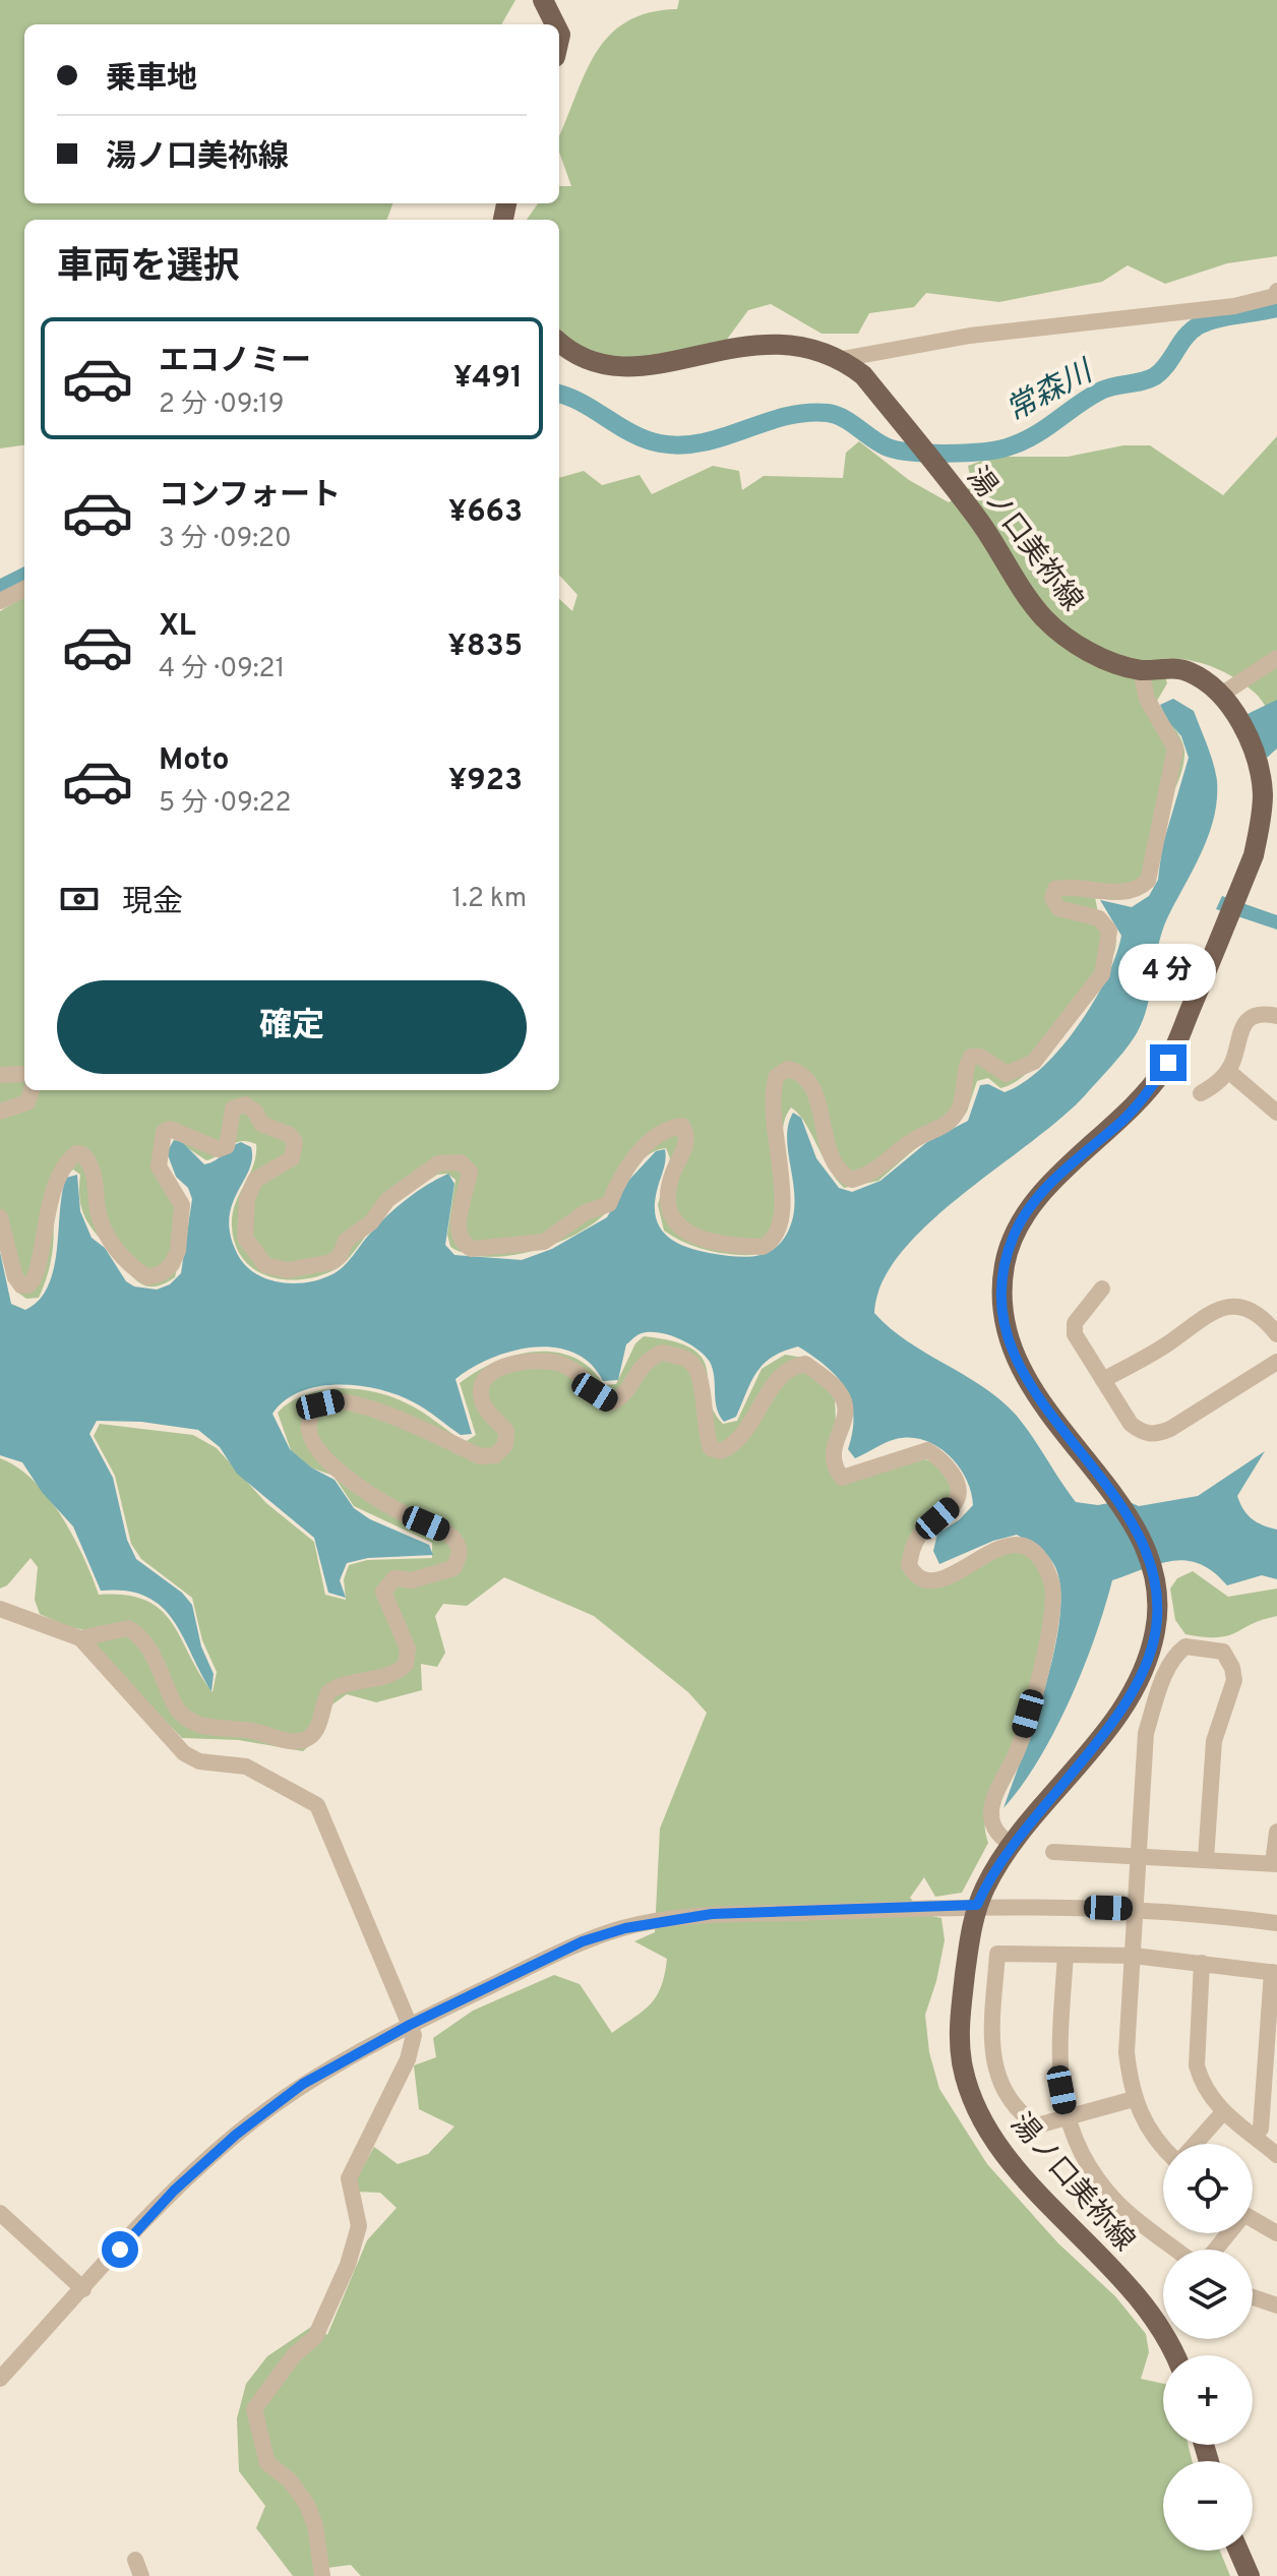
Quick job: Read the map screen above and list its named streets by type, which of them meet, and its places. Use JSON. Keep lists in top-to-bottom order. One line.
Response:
{"streets":{"main road":["湯ノ口美祢線"]},"water":["常森川"],"page":{"banner":["乗車地","湯ノ口美祢線"],"heading":"車両を選択","list":[{"name":"エコノミー","note":"2 分 · 09:19","value":"¥491"},{"name":"コンフォート","note":"3 分 · 09:20","value":"¥663"},{"name":"XL","note":"4 分 · 09:21","value":"¥835"},{"name":"Moto","note":"5 分 · 09:22","value":"¥923"}],"pay":["現金","1.2 km"],"bubble":"4 分","buttons":"確定","map_buttons":["+","−"]}}
